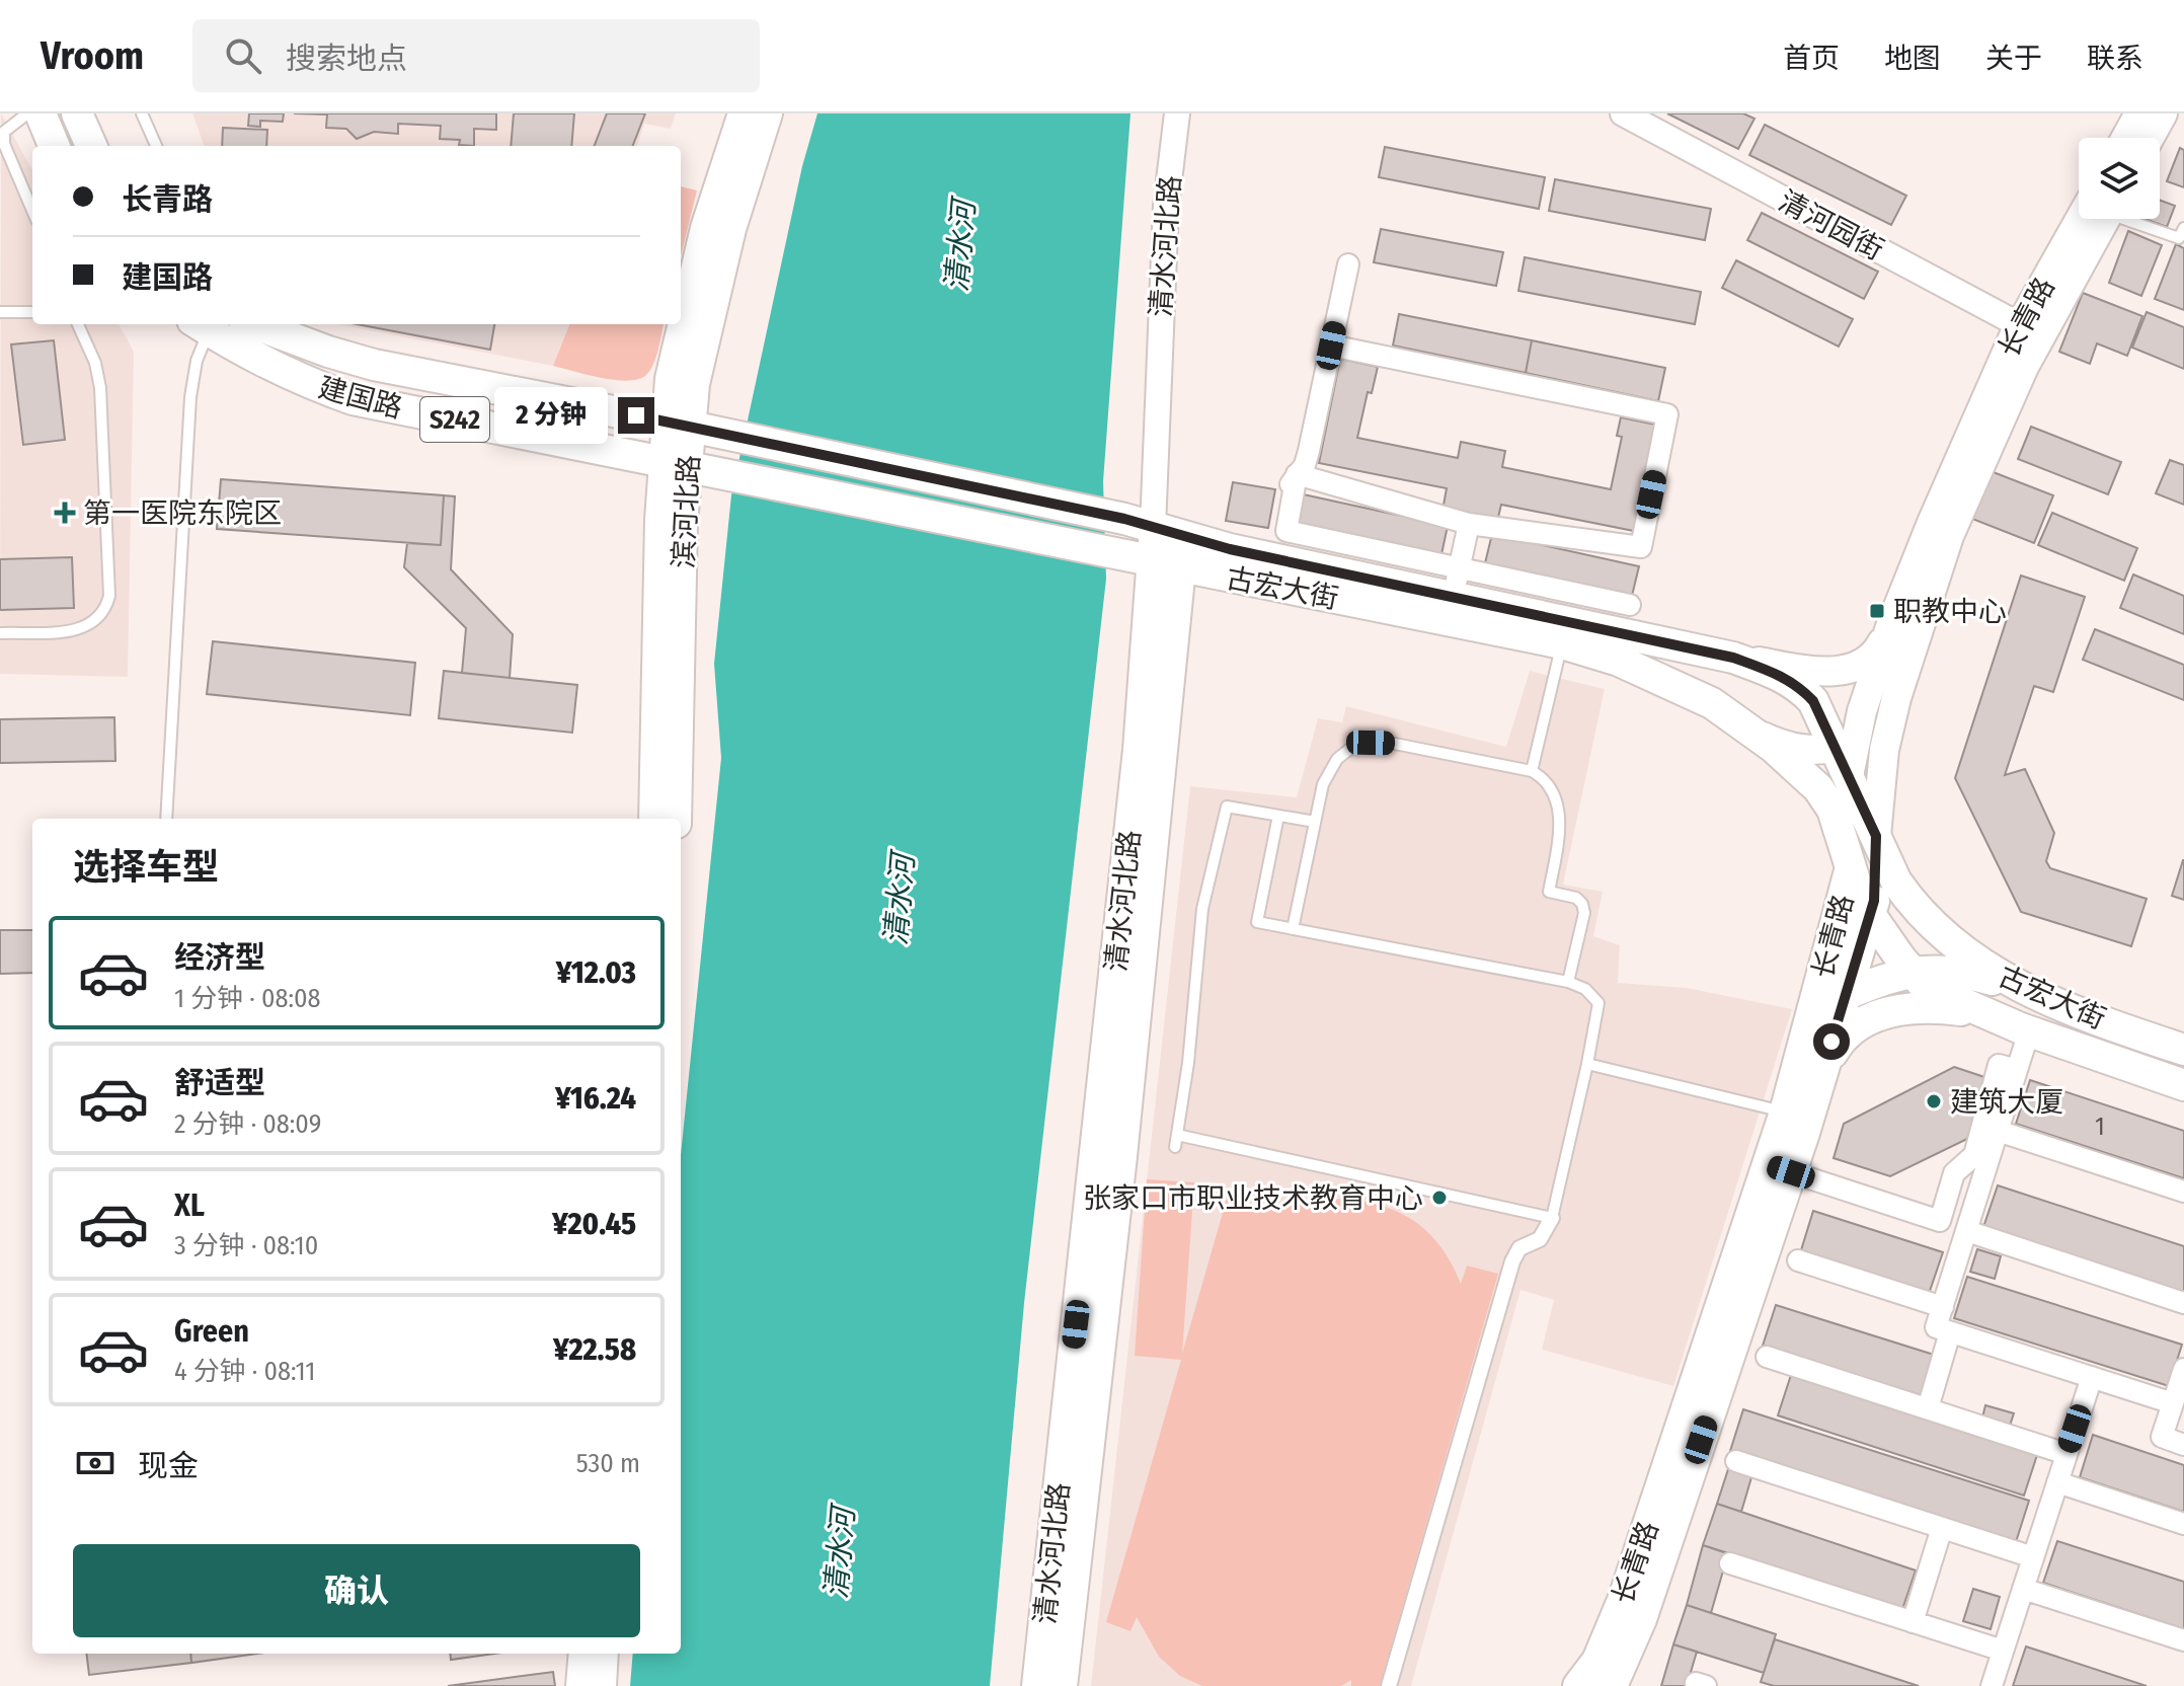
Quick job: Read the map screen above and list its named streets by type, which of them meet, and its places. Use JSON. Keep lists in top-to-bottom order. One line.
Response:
{"streets":{"main road":["清水河北路","长青路","建国路","S242","滨河北路","古宏大街"],"street":["清河园街"]},"crossings":[["清河园街","长青路"],["清水河北路","建国路"],["清水河北路","古宏大街"],["长青路","古宏大街"],["建国路","滨河北路"],["建国路","古宏大街"]],"water":["清水河"],"places":{"health":["第一医院东院区"],"transit":["职教中心"],"other":["建筑大厦","张家口市职业技术教育中心"]},"house_numbers":["1"],"page":{"header":"Vroom","search":"搜索地点","nav":["首页","地图","关于","联系"],"banner":["长青路","建国路"],"bubble":"2 分钟","heading":"选择车型","list":[{"name":"经济型","note":"1 分钟 · 08:08","value":"¥12.03"},{"name":"舒适型","note":"2 分钟 · 08:09","value":"¥16.24"},{"name":"XL","note":"3 分钟 · 08:10","value":"¥20.45"},{"name":"Green","note":"4 分钟 · 08:11","value":"¥22.58"}],"pay":["现金","530 m"],"buttons":"确认"}}
